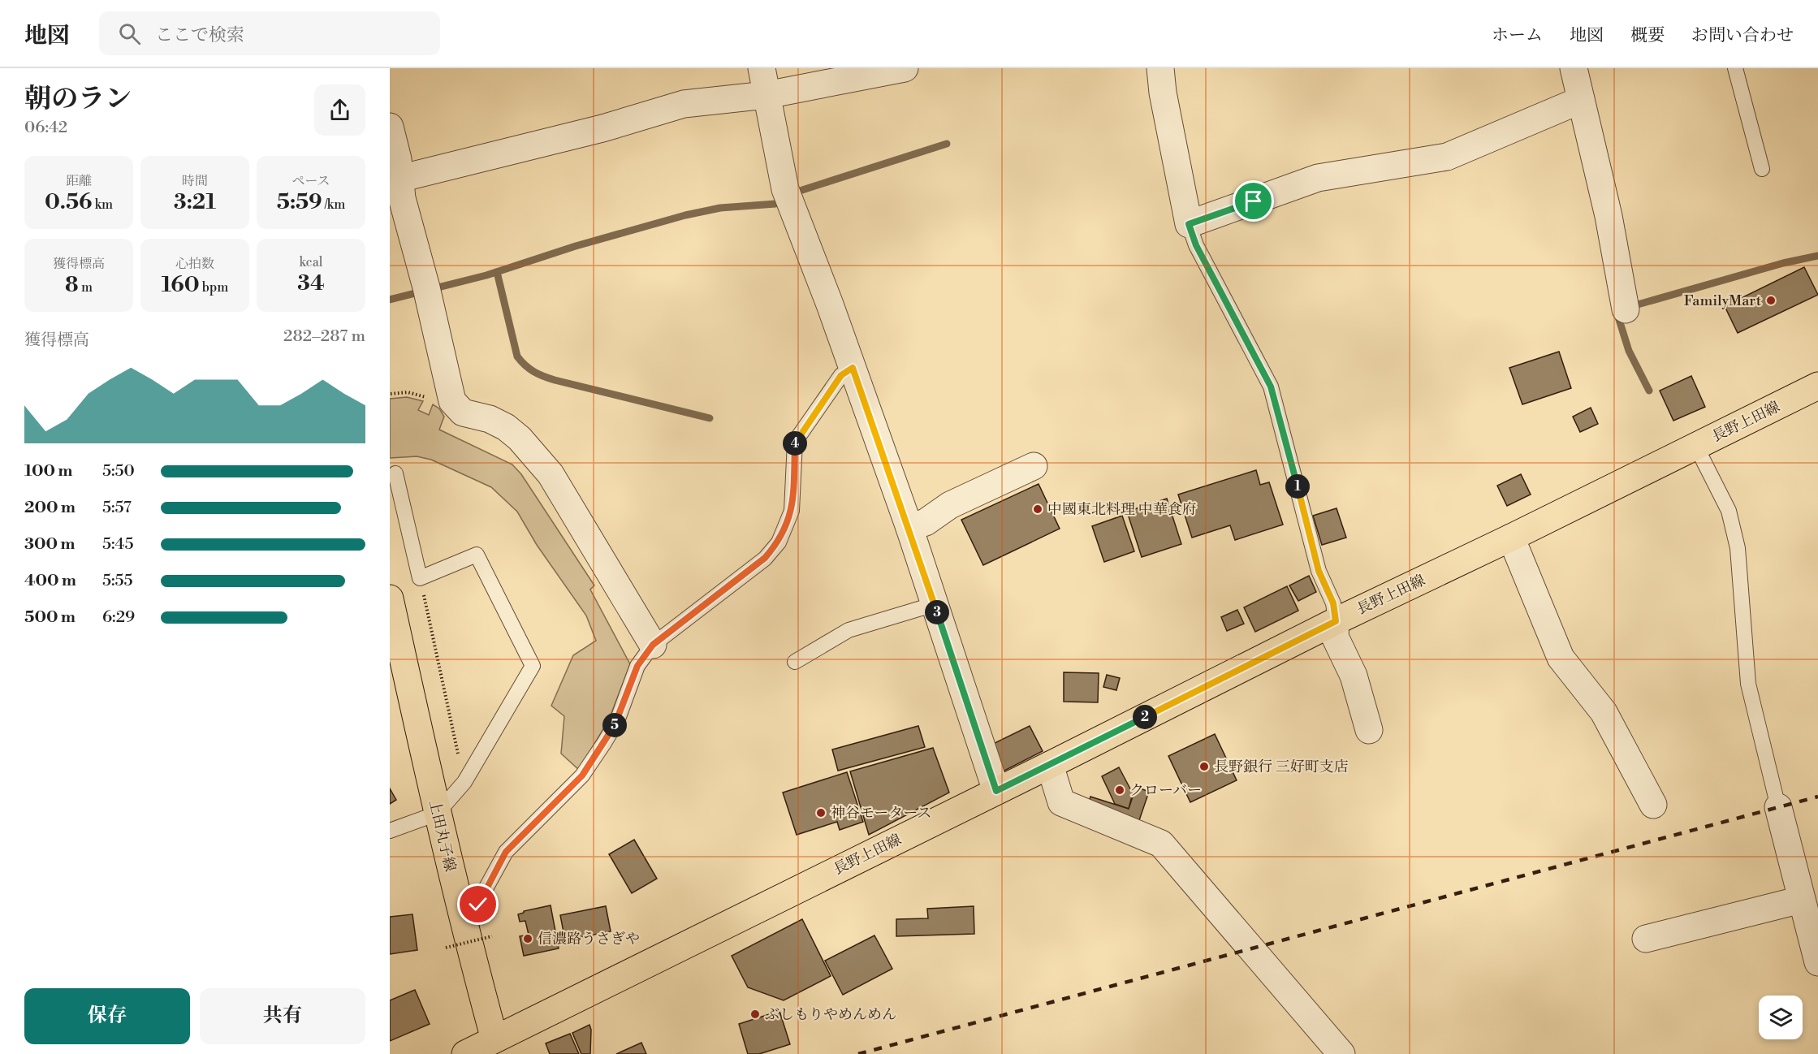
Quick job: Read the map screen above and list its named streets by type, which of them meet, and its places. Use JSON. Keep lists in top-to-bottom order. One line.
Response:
{"streets":{"main road":["長野上田線","上田丸子線"]},"crossings":[["長野上田線","上田丸子線"]],"places":["FamilyMart","中國東北料理 中華食府","長野銀行 三好町支店","クローバー","神谷モータース","信濃路うさぎや","ぶしもりやめんめん"],"page":{"header":"地図","search":"ここで検索","nav":["ホーム","地図","概要","お問い合わせ"],"heading":["朝のラン","06:42"],"stats":[["距離","0.56 km"],["時間","3:21"],["ペース","5:59 /km"],["獲得標高","8 m"],["心拍数","160 bpm"],["kcal","34"]],"chart":["獲得標高","282–287 m"],"pins":["4","1","3","2","5"],"list":[{"name":"100 m","note":"5:50"},{"name":"200 m","note":"5:57"},{"name":"300 m","note":"5:45"},{"name":"400 m","note":"5:55"},{"name":"500 m","note":"6:29"}],"buttons":["保存","共有"]}}
